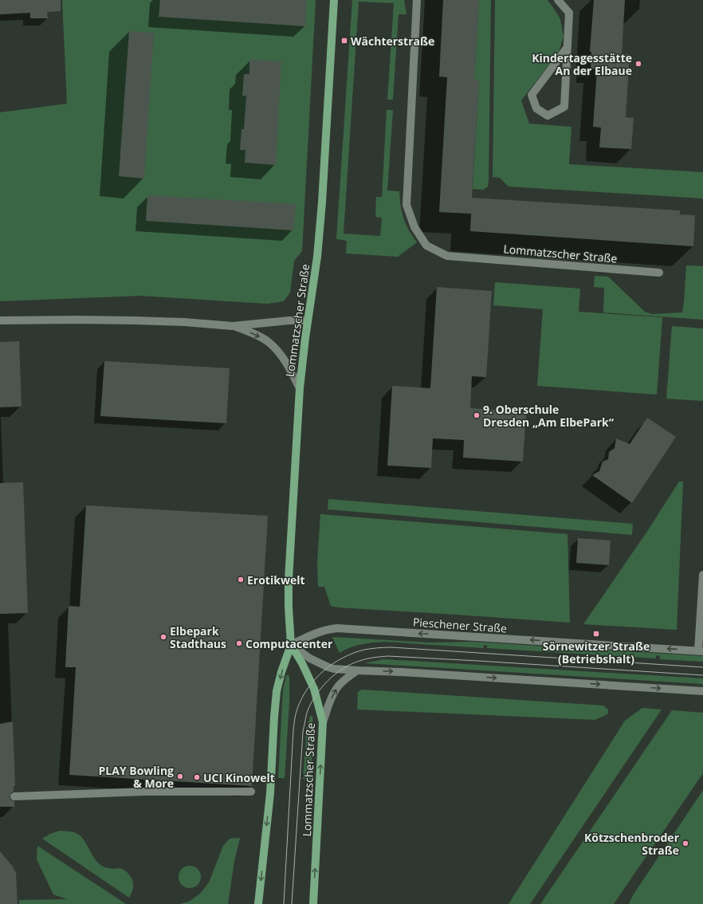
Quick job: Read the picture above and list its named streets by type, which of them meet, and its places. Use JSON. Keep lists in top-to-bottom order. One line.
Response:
{"streets":{"main road":["Lommatzscher Straße"],"street":["Pieschener Straße"]},"crossings":[["Lommatzscher Straße","Pieschener Straße"]],"places":{"transit":["Wächterstraße","Sörnewitzer Straße (Betriebshalt)"],"other":["Kindertagesstätte An der Elbaue","9. Oberschule Dresden „Am ElbePark“","Erotikwelt","Elbepark Stadthaus","Computacenter","PLAY Bowling & More","UCI Kinowelt","Kötzschenbroder Straße"]}}
